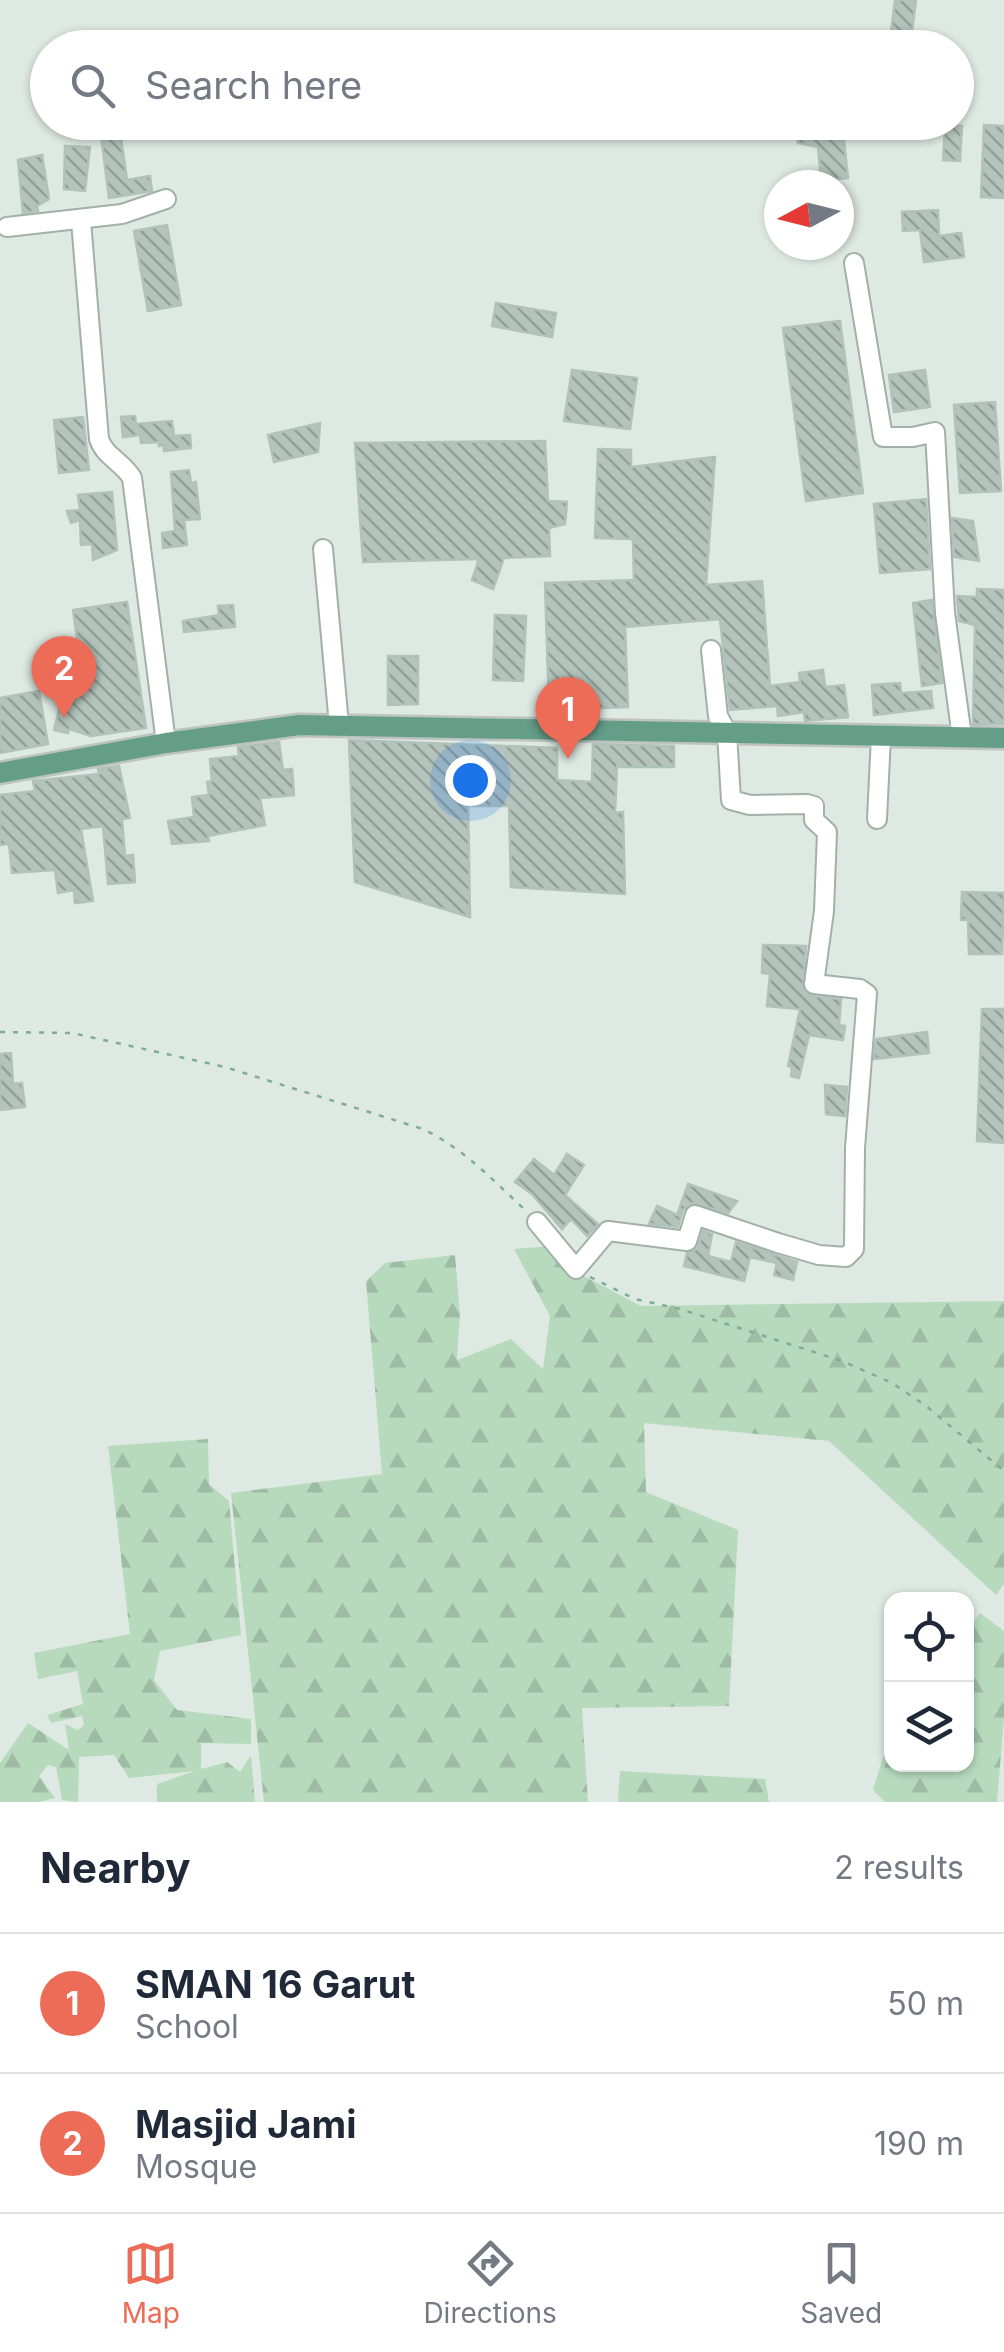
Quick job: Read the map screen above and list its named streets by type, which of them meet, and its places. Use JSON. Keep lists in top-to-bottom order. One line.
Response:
{"north":"left","page":{"search":"Search here","pins":["2","1"],"heading":["Nearby","2 results"],"list":[{"mark":"1","name":"SMAN 16 Garut","note":"School","value":"50 m"},{"mark":"2","name":"Masjid Jami","note":"Mosque","value":"190 m"}],"nav":["Map","Directions","Saved"]}}
